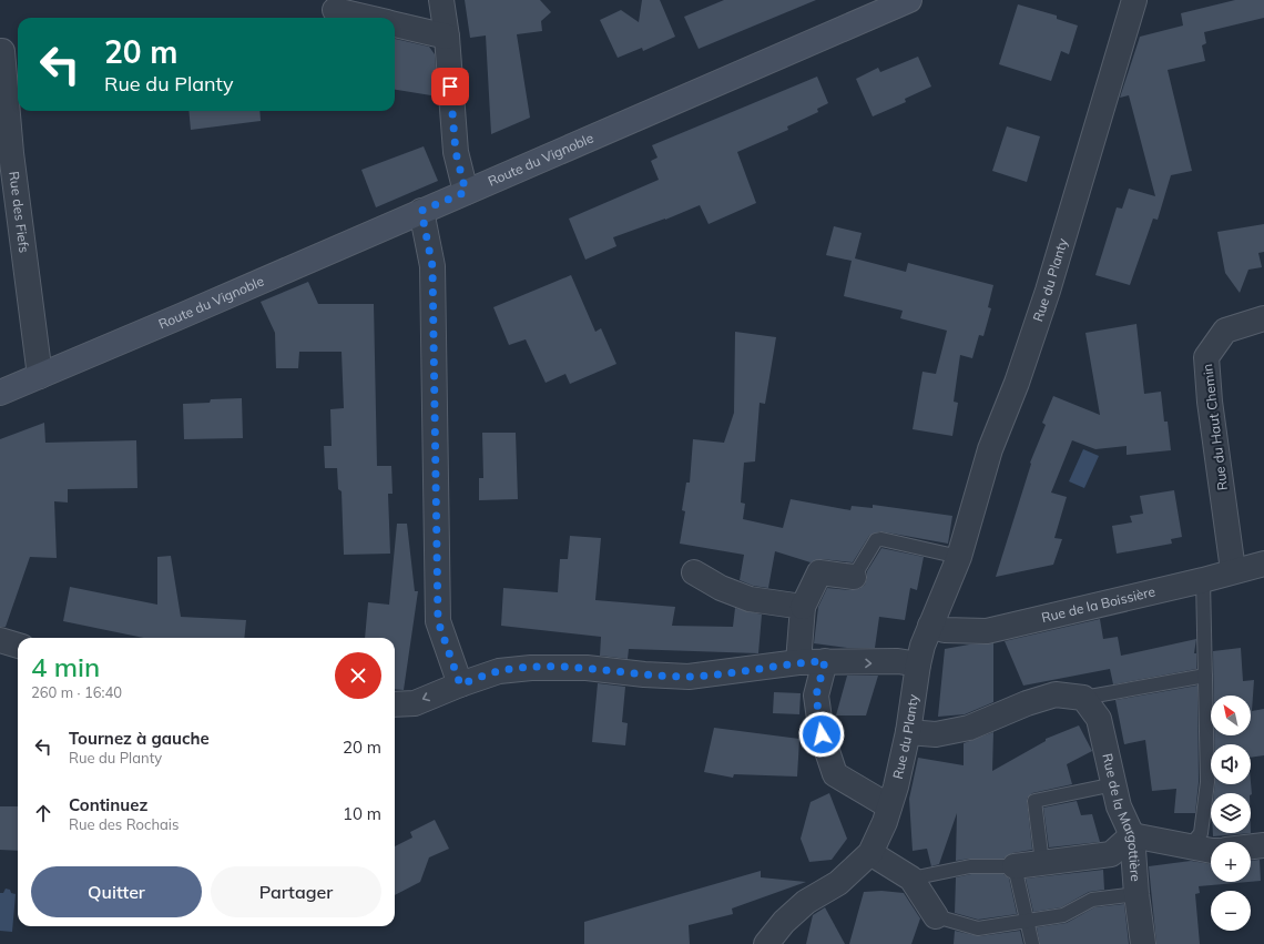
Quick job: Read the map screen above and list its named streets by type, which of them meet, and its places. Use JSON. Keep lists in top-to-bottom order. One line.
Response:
{"streets":{"street":["Route du Vignoble","Rue des Fiefs","Rue du Planty","Rue du Haut Chemin","Rue de la Boissière","Rue de la Margottière"]},"crossings":[["Route du Vignoble","Rue des Fiefs"],["Rue du Planty","Rue de la Boissière"],["Rue du Haut Chemin","Rue de la Boissière"]],"north":"top left","page":{"turn":["20 m","Rue du Planty"],"heading":["4 min","260 m · 16:40"],"map_buttons":["+","−"],"list":[{"name":"Tournez à gauche","note":"Rue du Planty","value":"20 m"},{"name":"Continuez","note":"Rue des Rochais","value":"10 m"}],"buttons":["Quitter","Partager"]}}
